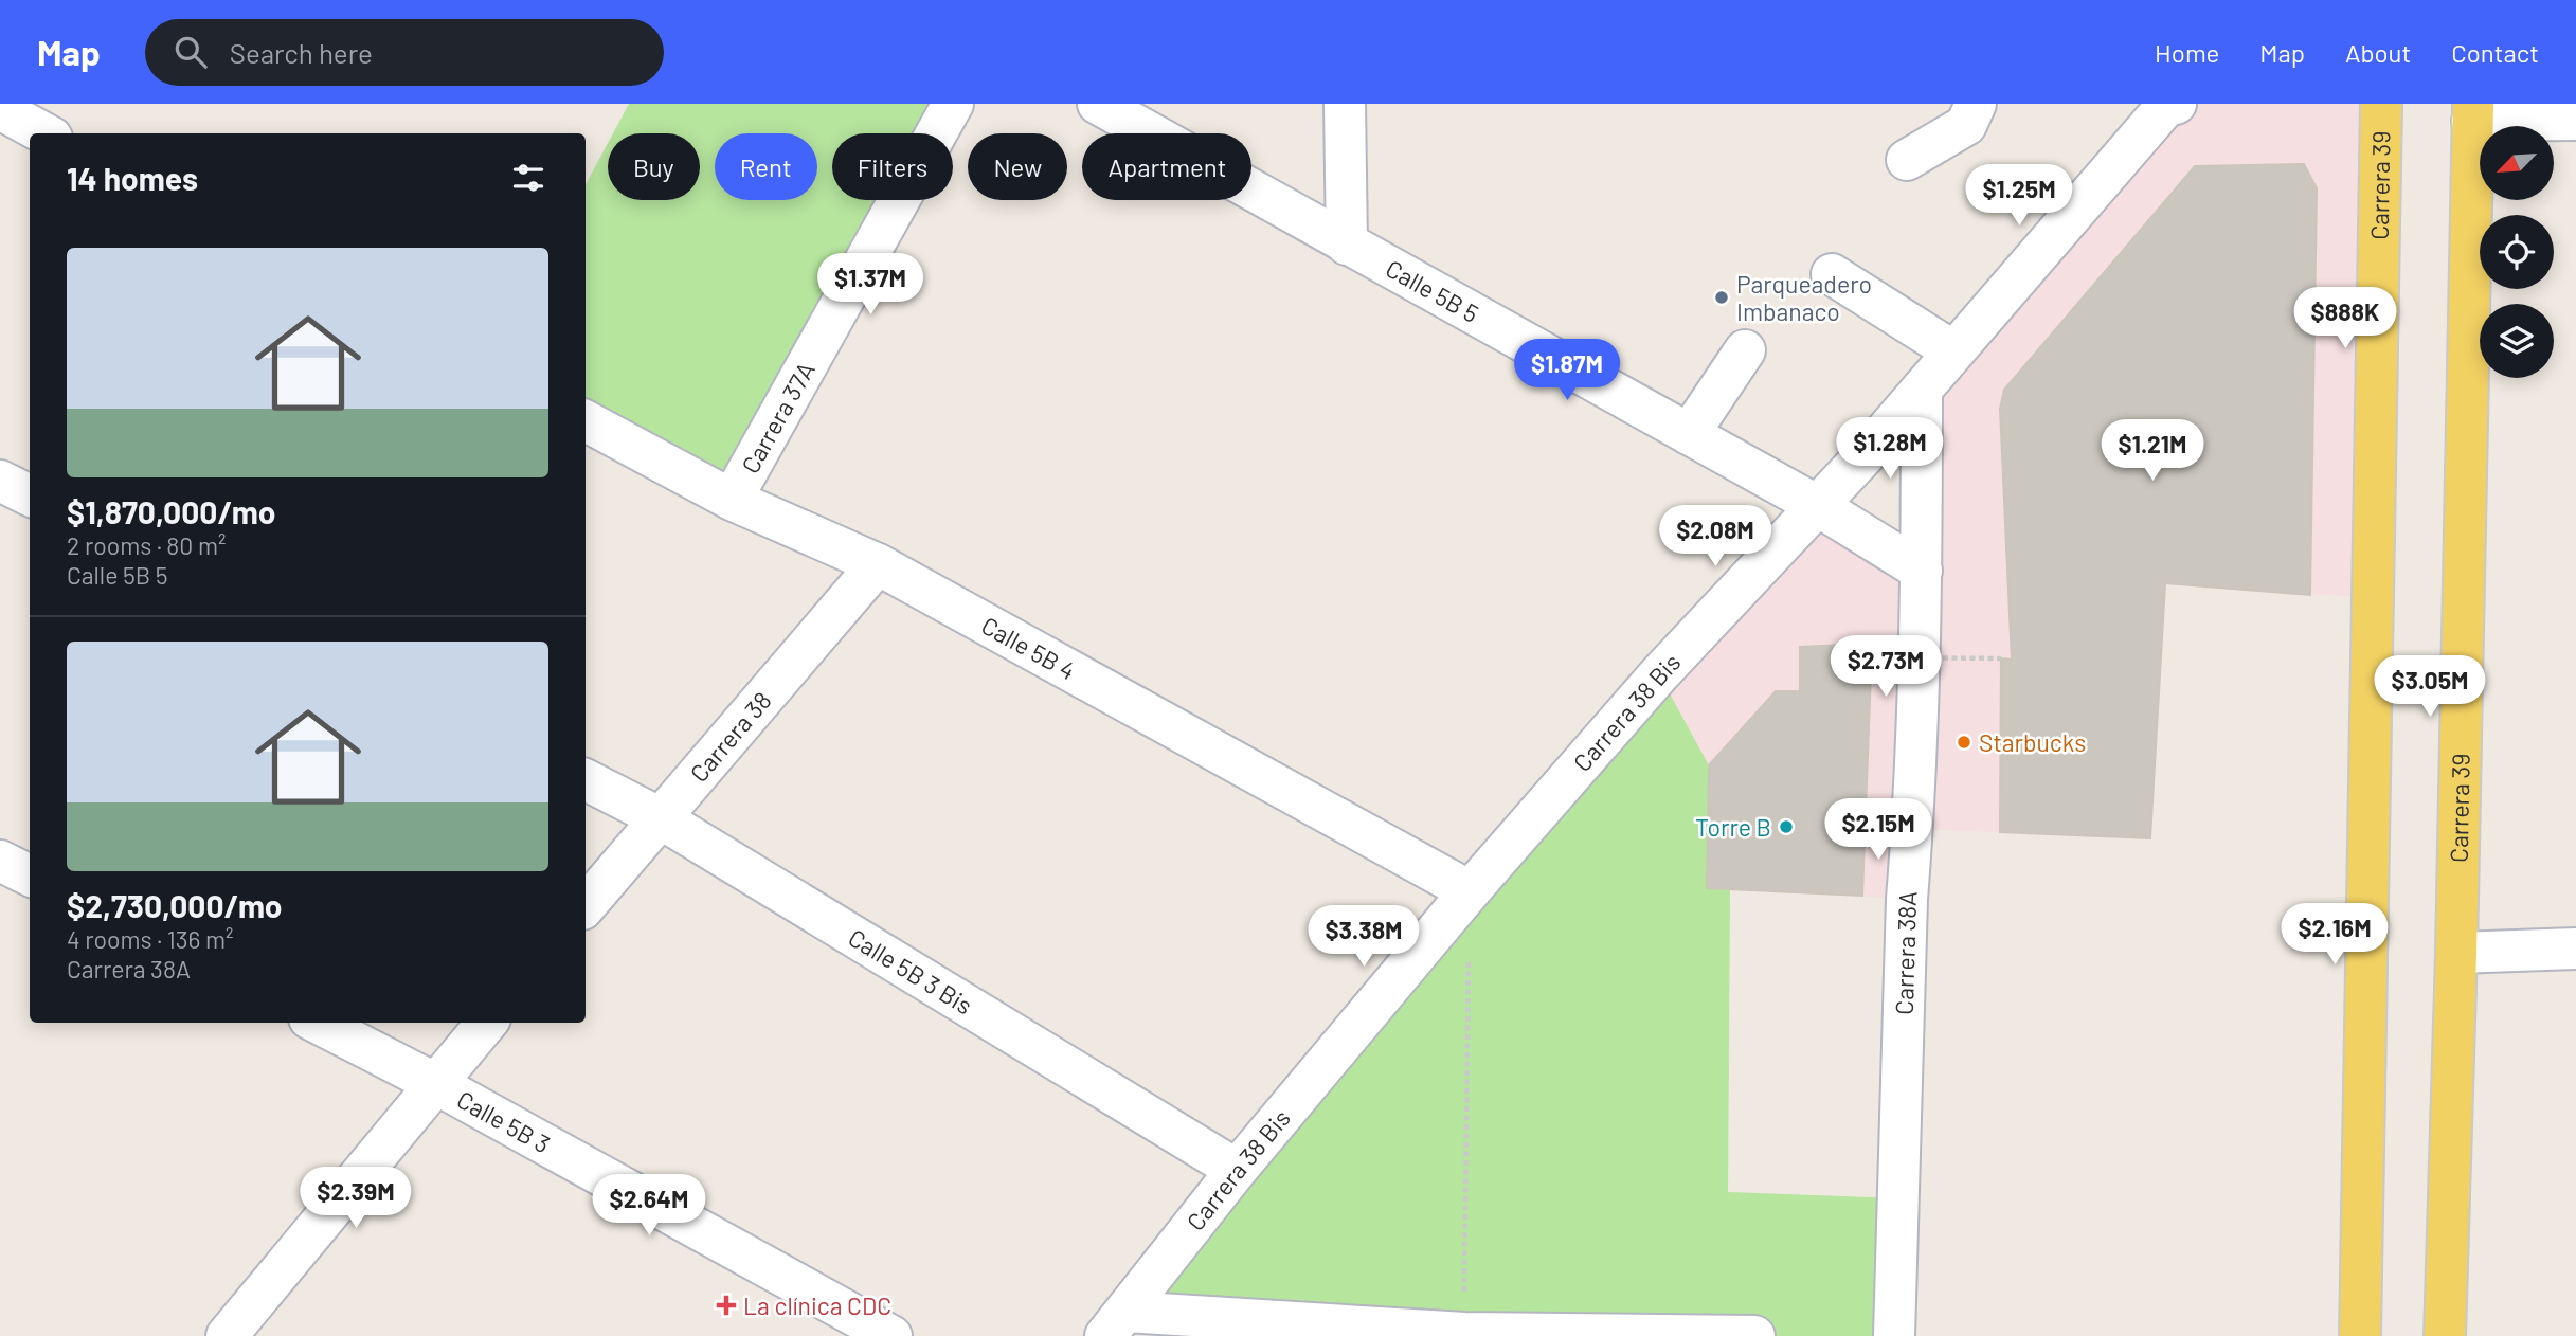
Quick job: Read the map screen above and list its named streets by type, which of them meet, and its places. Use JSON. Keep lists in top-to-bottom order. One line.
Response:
{"streets":{"main road":["Carrera 39"],"street":["Calle 5B 5","Carrera 37A","Calle 5B 4","Carrera 38 Bis","Carrera 38","Carrera 38A","Calle 5B 3 Bis","Calle 5B 3"]},"crossings":[["Calle 5B 5","Carrera 38 Bis"],["Calle 5B 5","Carrera 38A"],["Carrera 37A","Calle 5B 4"],["Calle 5B 4","Carrera 38 Bis"],["Calle 5B 4","Carrera 38"],["Carrera 38 Bis","Carrera 38A"],["Carrera 38 Bis","Calle 5B 3 Bis"],["Carrera 38","Calle 5B 3 Bis"]],"places":{"other":["Parqueadero Imbanaco","Starbucks","Torre B"],"health":["La clínica CDC"]},"north":"bottom left","page":{"header":"Map","search":"Search here","nav":["Home","Map","About","Contact"],"chip":["Buy","Rent","Filters","New","Apartment"],"heading":"14 homes","price":["$1.25M","$1.37M","$888K","$1.87M","$1.28M","$1.21M","$2.08M","$2.73M","$3.05M","$2.15M","$2.16M","$3.38M","$2.39M","$2.64M"],"list":[{"name":"$1,870,000/mo","note":"2 rooms · 80 m² · Calle 5B 5"},{"name":"$2,730,000/mo","note":"4 rooms · 136 m² · Carrera 38A"}]}}
